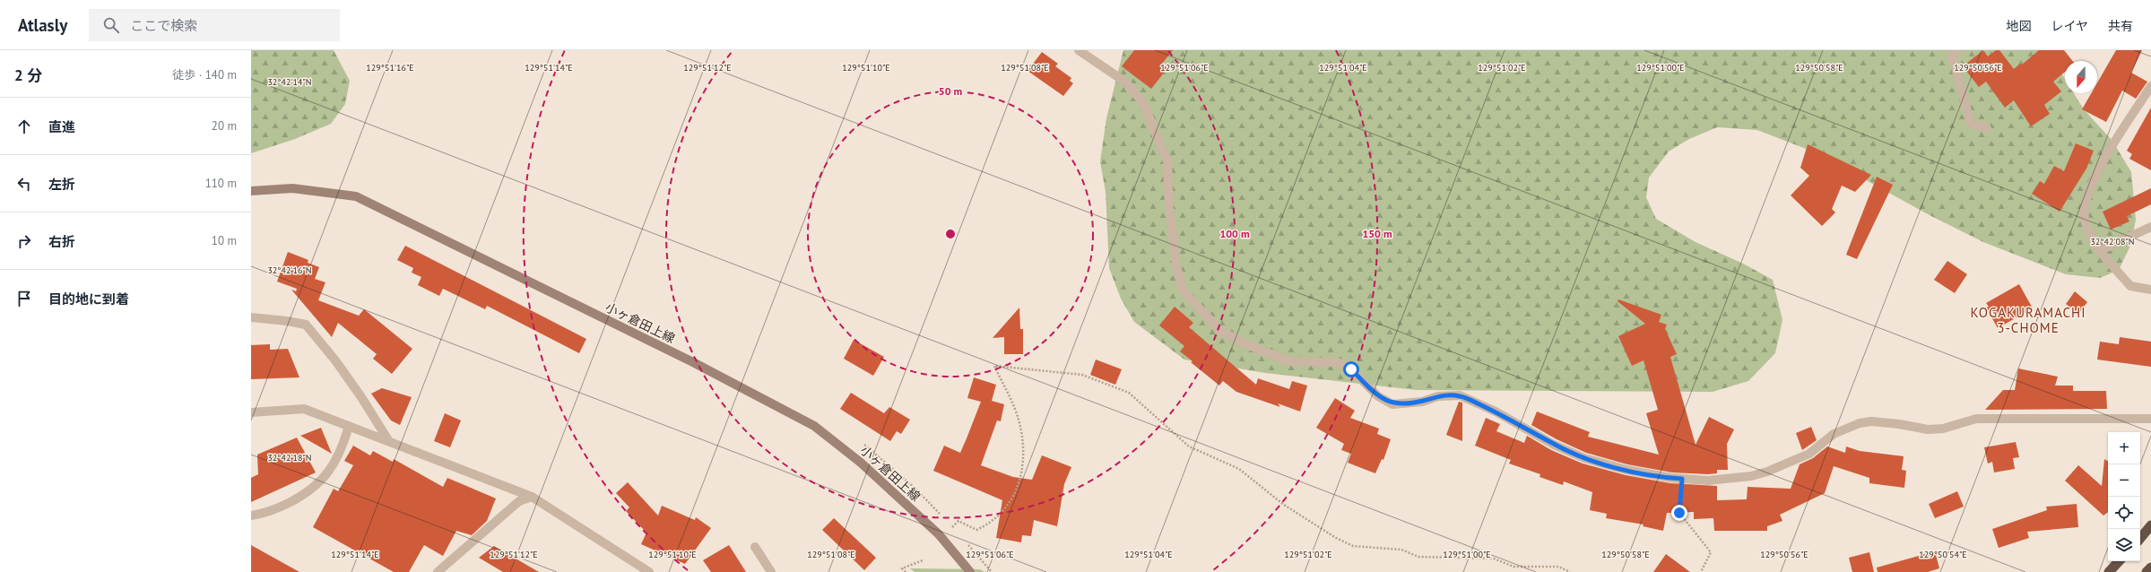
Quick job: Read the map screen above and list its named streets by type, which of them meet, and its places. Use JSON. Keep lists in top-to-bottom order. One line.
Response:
{"streets":{"main road":["小ヶ倉田上線"]},"districts":["KOGAKURAMACHI 3-CHOME"],"north":"bottom","page":{"header":"Atlasly","search":"ここで検索","nav":["地図","レイヤ","共有"],"heading":["2 分","徒歩 · 140 m"],"list":[["直進","20 m"],["左折","110 m"],["右折","10 m"],"目的地に到着"],"map_buttons":["+","−"]},"coordinates":["129°51'16\"E","129°51'14\"E","129°51'12\"E","129°51'10\"E","129°51'08\"E","129°51'06\"E","129°51'04\"E","129°51'02\"E","129°51'00\"E","129°50'58\"E","129°50'56\"E","32°42'14\"N","32°42'08\"N","32°42'16\"N","32°42'18\"N","129°50'54\"E"],"rings":["50 m","100 m","150 m"]}
